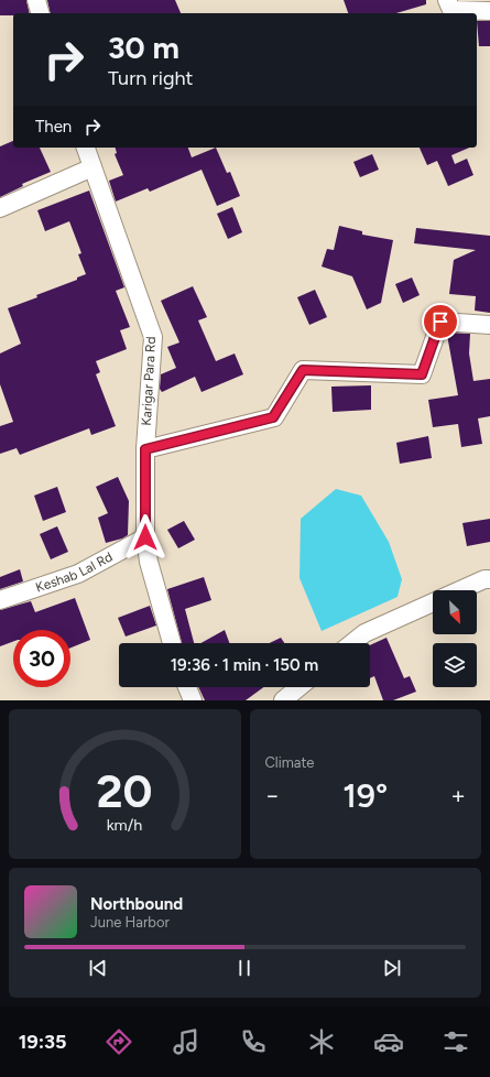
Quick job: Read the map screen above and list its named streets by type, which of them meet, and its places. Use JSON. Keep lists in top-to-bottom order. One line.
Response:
{"streets":{"street":["Karigar Para Rd","Keshab Lal Rd"]},"crossings":[["Karigar Para Rd","Keshab Lal Rd"]],"north":"bottom right","page":{"turn":["30 m","Turn right"],"then":"Then","limit":"30","trip":"19:36 · 1 min · 150 m","tile":"Climate","heat":["−","19°","+"],"song":["Northbound","June Harbor"],"tabs":"19:35","gauge":["20","km/h"]}}
